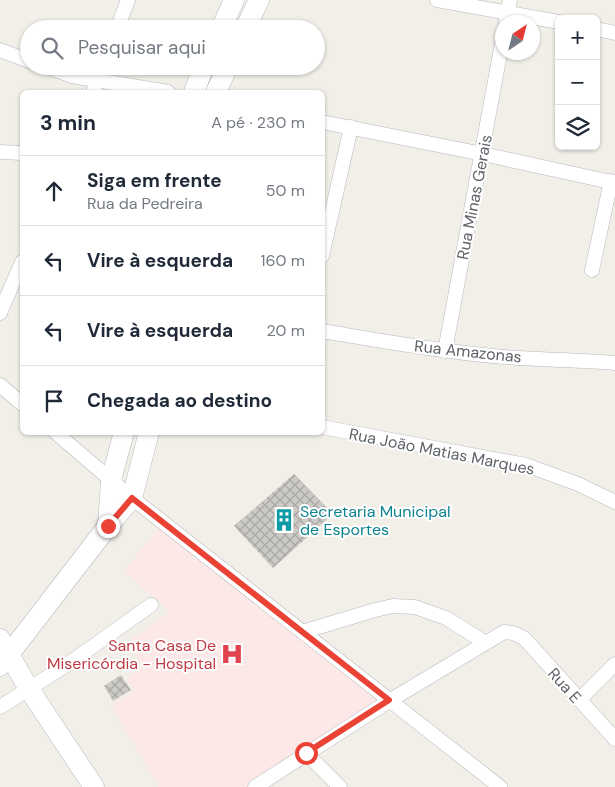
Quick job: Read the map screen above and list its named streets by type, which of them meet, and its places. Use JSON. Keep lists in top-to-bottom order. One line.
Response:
{"streets":{"street":["Rua Minas Gerais","Rua Amazonas","Rua João Matias Marques","Rua E"]},"crossings":[["Rua Minas Gerais","Rua Amazonas"]],"places":{"building":["Secretaria Municipal de Esportes"],"hospital":["Santa Casa De Misericórdia - Hospital"]},"north":"top right","page":{"map_buttons":["+","−"],"search":"Pesquisar aqui","heading":["3 min","A pé · 230 m"],"list":[["Siga em frente","Rua da Pedreira","50 m"],["Vire à esquerda","160 m"],["Vire à esquerda","20 m"],"Chegada ao destino"]}}
